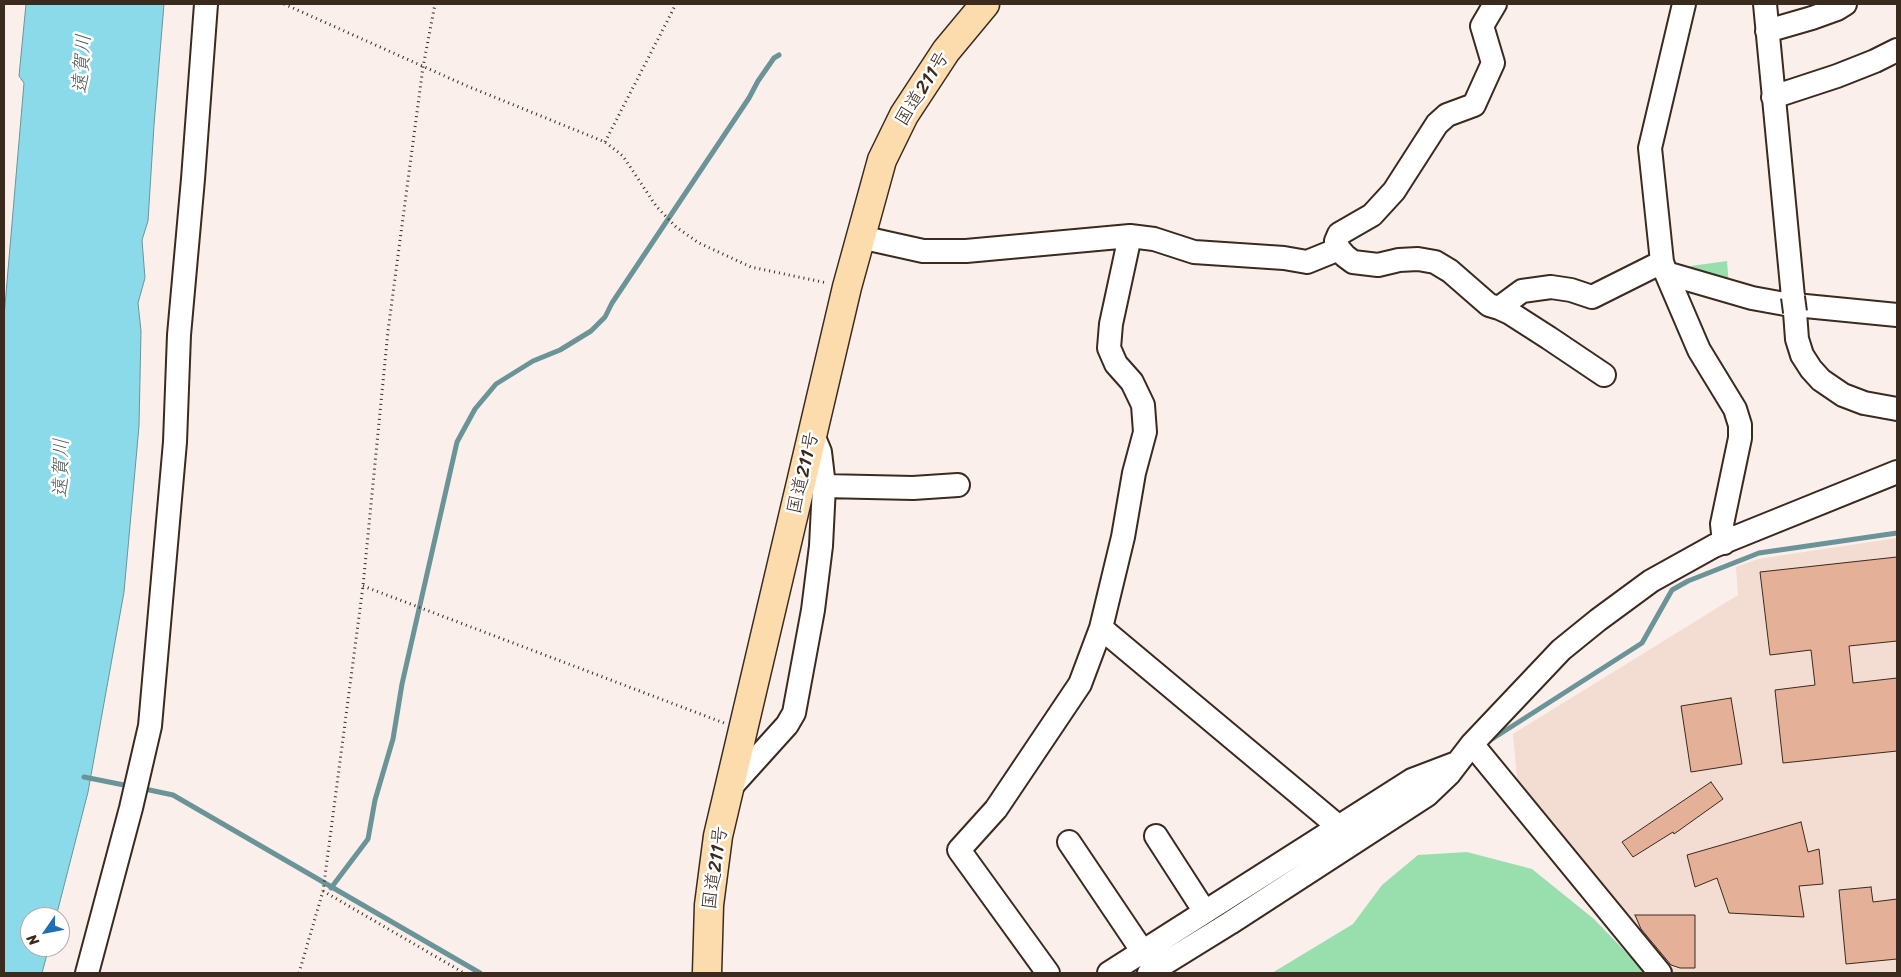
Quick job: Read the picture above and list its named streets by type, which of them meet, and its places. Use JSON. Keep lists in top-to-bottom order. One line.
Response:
{"streets":{"highway":["国道211号"]},"water":["遠賀川"],"north":"bottom left"}
